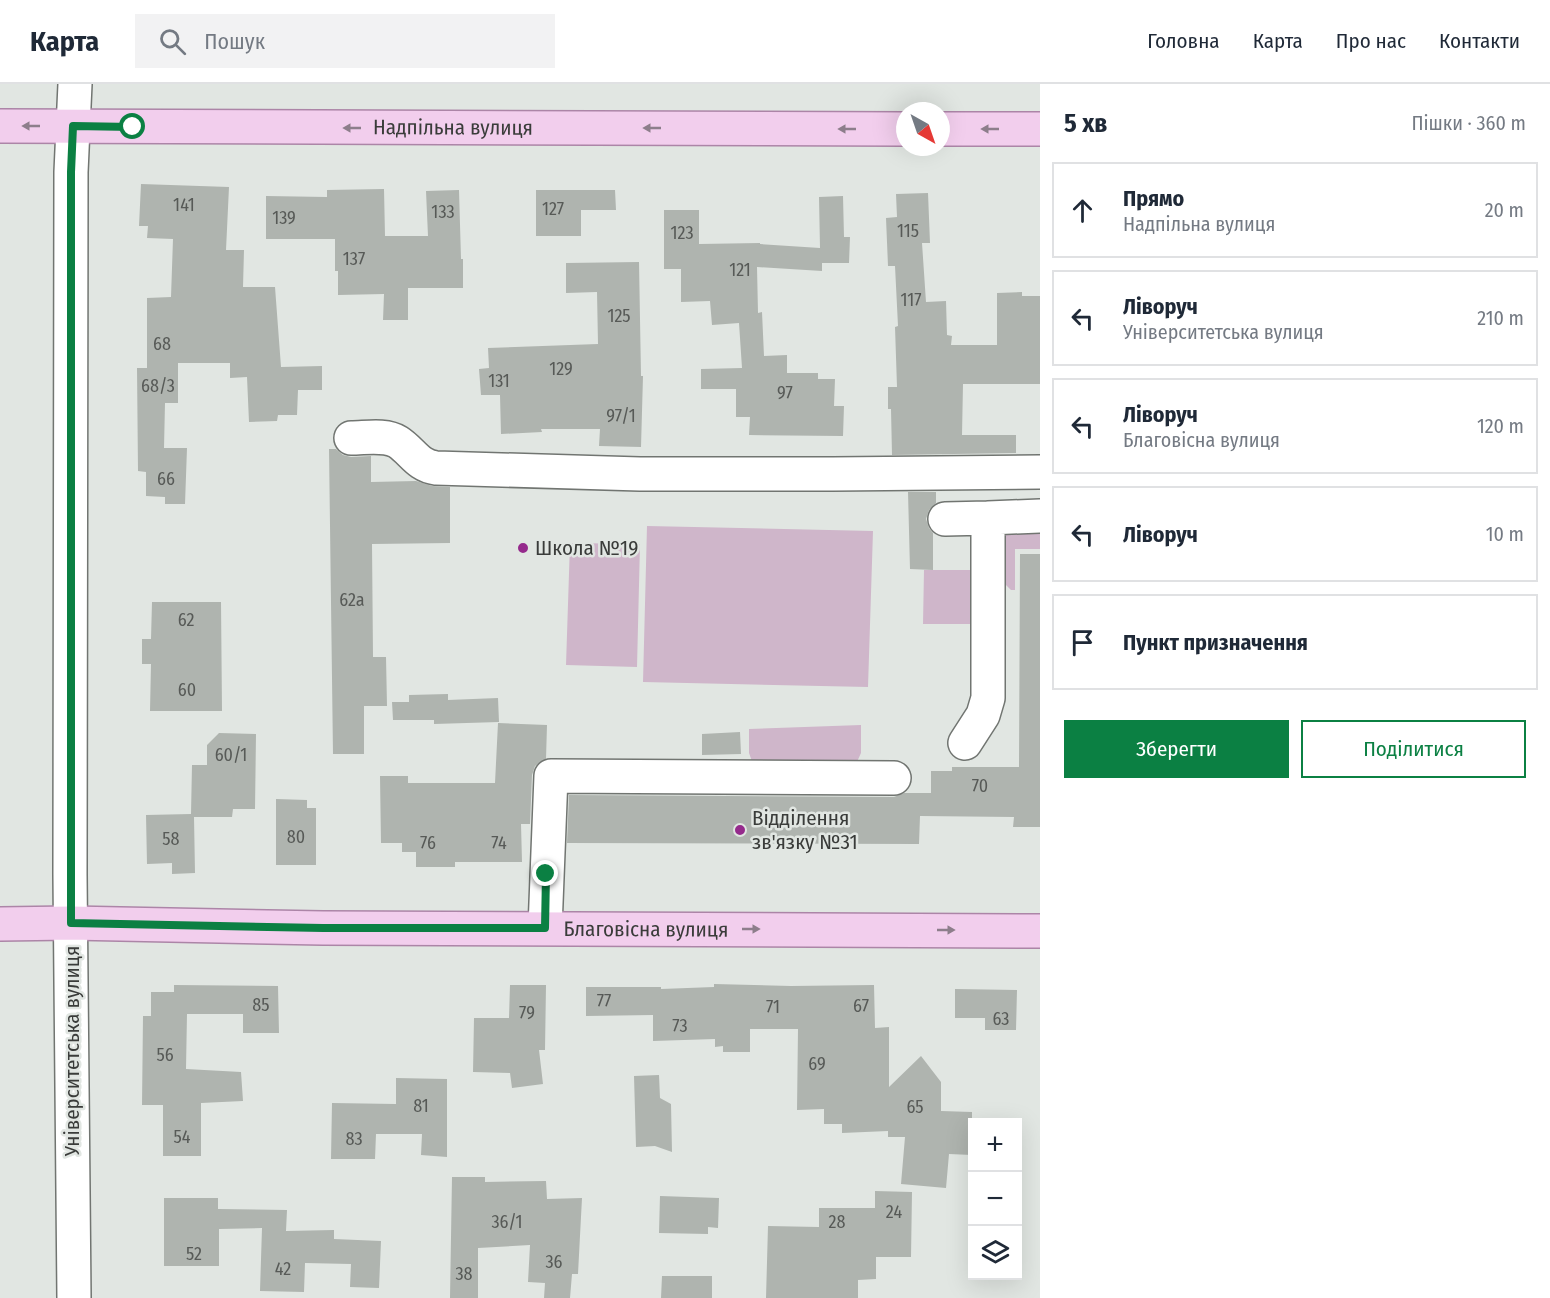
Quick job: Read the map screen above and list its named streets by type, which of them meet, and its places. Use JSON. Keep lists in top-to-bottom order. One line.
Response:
{"streets":{"main road":["Надпільна вулиця","Благовісна вулиця"],"street":["Університетська вулиця"]},"crossings":[["Надпільна вулиця","Університетська вулиця"],["Благовісна вулиця","Університетська вулиця"]],"one_way":["Надпільна вулиця","Благовісна вулиця"],"places":["Школа №19","Відділення зв'язку №31"],"house_numbers":["141","127","133","139","115","123","137","121","117","125","68","129","131","68/3","97","97/1","66","62а","62","60","60/1","70","80","58","76","74","77","85","67","71","79","63","73","56","69","81","65","54","83","24","36/1","28","52","36","42","38"],"north":"bottom right","page":{"header":"Карта","search":"Пошук","nav":["Головна","Карта","Про нас","Контакти"],"heading":["5 хв","Пішки · 360 m"],"list":[["Прямо","Надпільна вулиця","20 m"],["Ліворуч","Університетська вулиця","210 m"],["Ліворуч","Благовісна вулиця","120 m"],["Ліворуч","10 m"],"Пункт призначення"],"buttons":["Зберегти","Поділитися"],"map_buttons":["+","−"]}}
